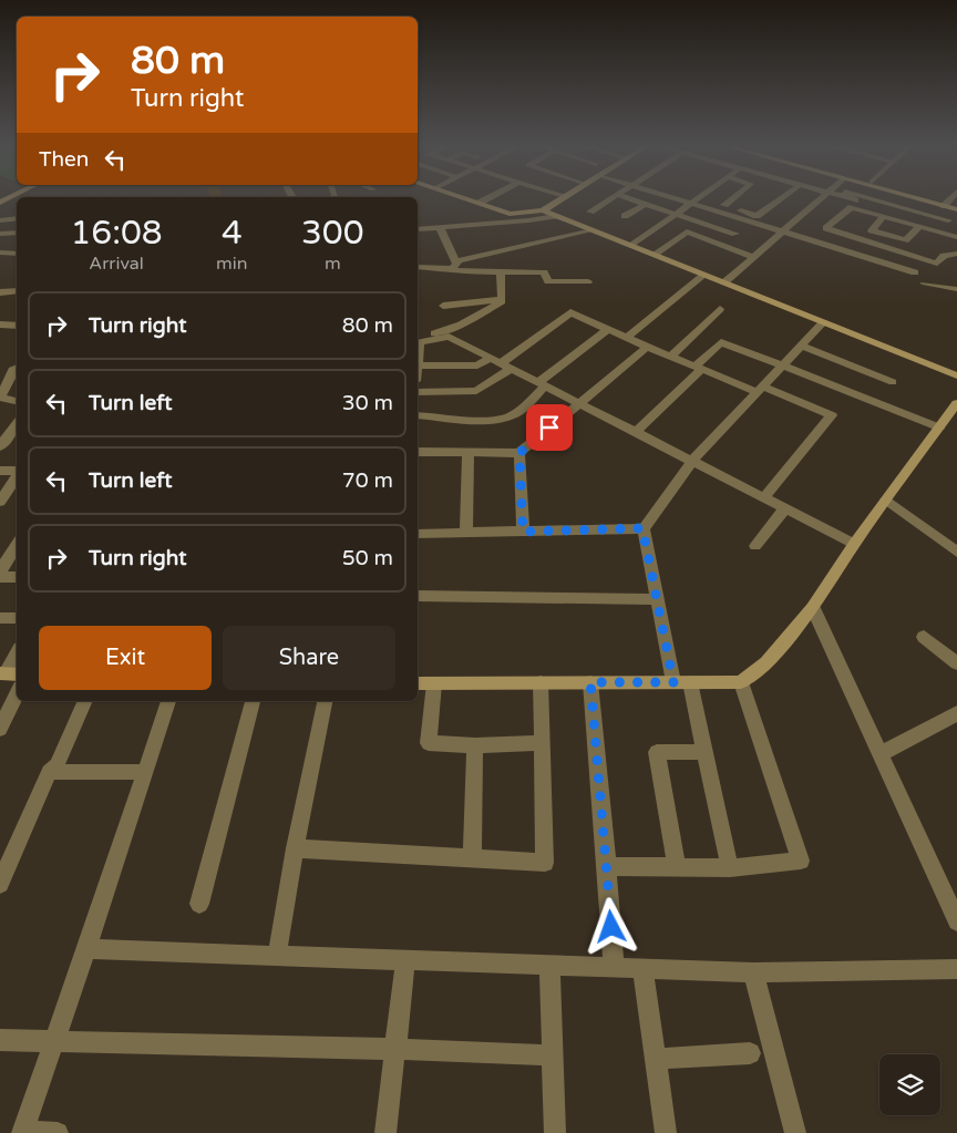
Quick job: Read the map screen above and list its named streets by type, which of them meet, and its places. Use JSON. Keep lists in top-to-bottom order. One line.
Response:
{"page":{"turn":["80 m","Turn right"],"then":"Then","eta":["16:08","Arrival","4","min","300","m"],"list":[{"name":"Turn right","value":"80 m"},{"name":"Turn left","value":"30 m"},{"name":"Turn left","value":"70 m"},{"name":"Turn right","value":"50 m"}],"buttons":["Exit","Share"]}}
